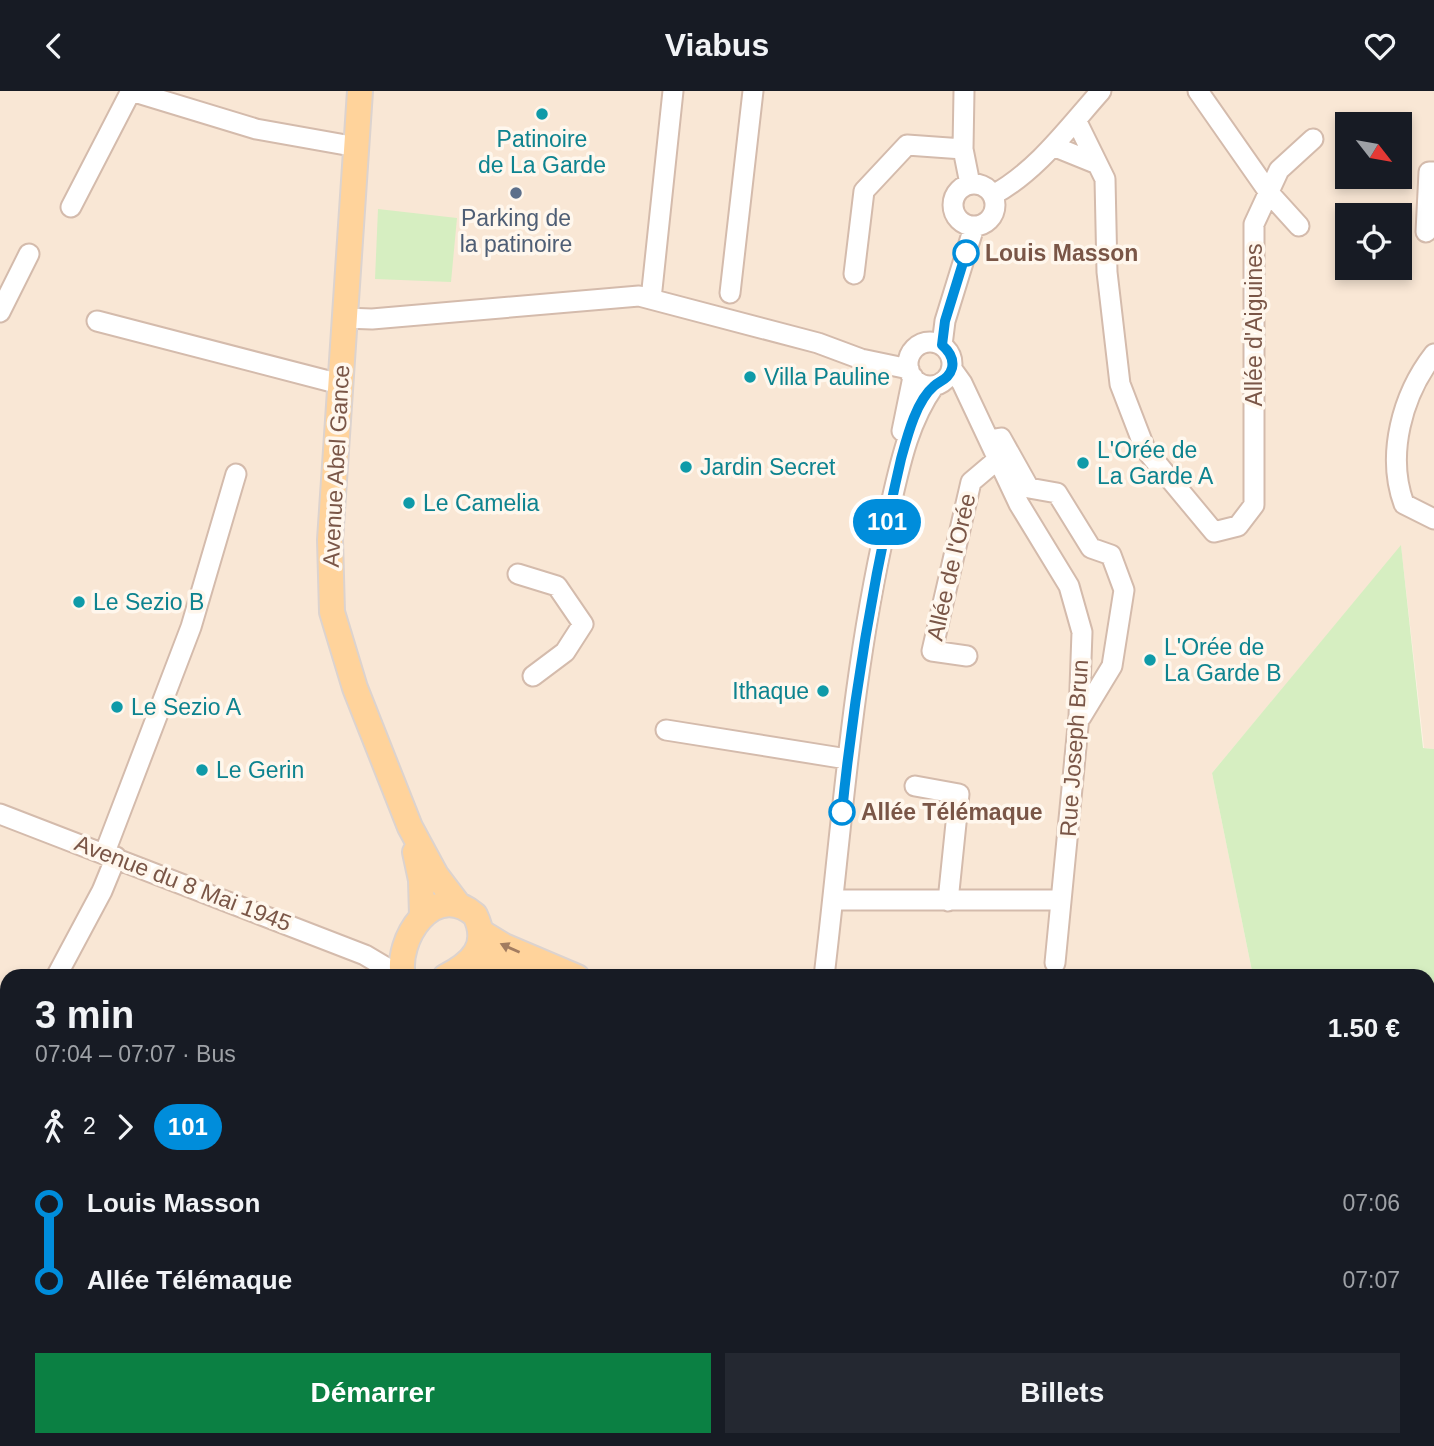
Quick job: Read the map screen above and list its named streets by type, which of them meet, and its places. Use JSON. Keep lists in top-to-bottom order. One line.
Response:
{"streets":{"main road":["Avenue Abel Gance"],"street":["Allée d'Aiguines","Allée de l'Orée","Rue Joseph Brun","Avenue du 8 Mai 1945"]},"crossings":[["Allée de l'Orée","Rue Joseph Brun"]],"places":["Patinoire de La Garde","Parking de la patinoire","Louis Masson","Villa Pauline","L'Orée de La Garde A","Jardin Secret","Le Camelia","Le Sezio B","L'Orée de La Garde B","Ithaque","Le Sezio A","Le Gerin","Allée Télémaque"],"lines":["bus line 101"],"north":"bottom right","page":{"header":"Viabus","on_map":"101","heading":["3 min","07:04 – 07:07 · Bus","1.50 €"],"legs":["2","101"],"list":[{"name":"Louis Masson","value":"07:06"},{"name":"Allée Télémaque","value":"07:07"}],"buttons":["Démarrer","Billets"]}}
